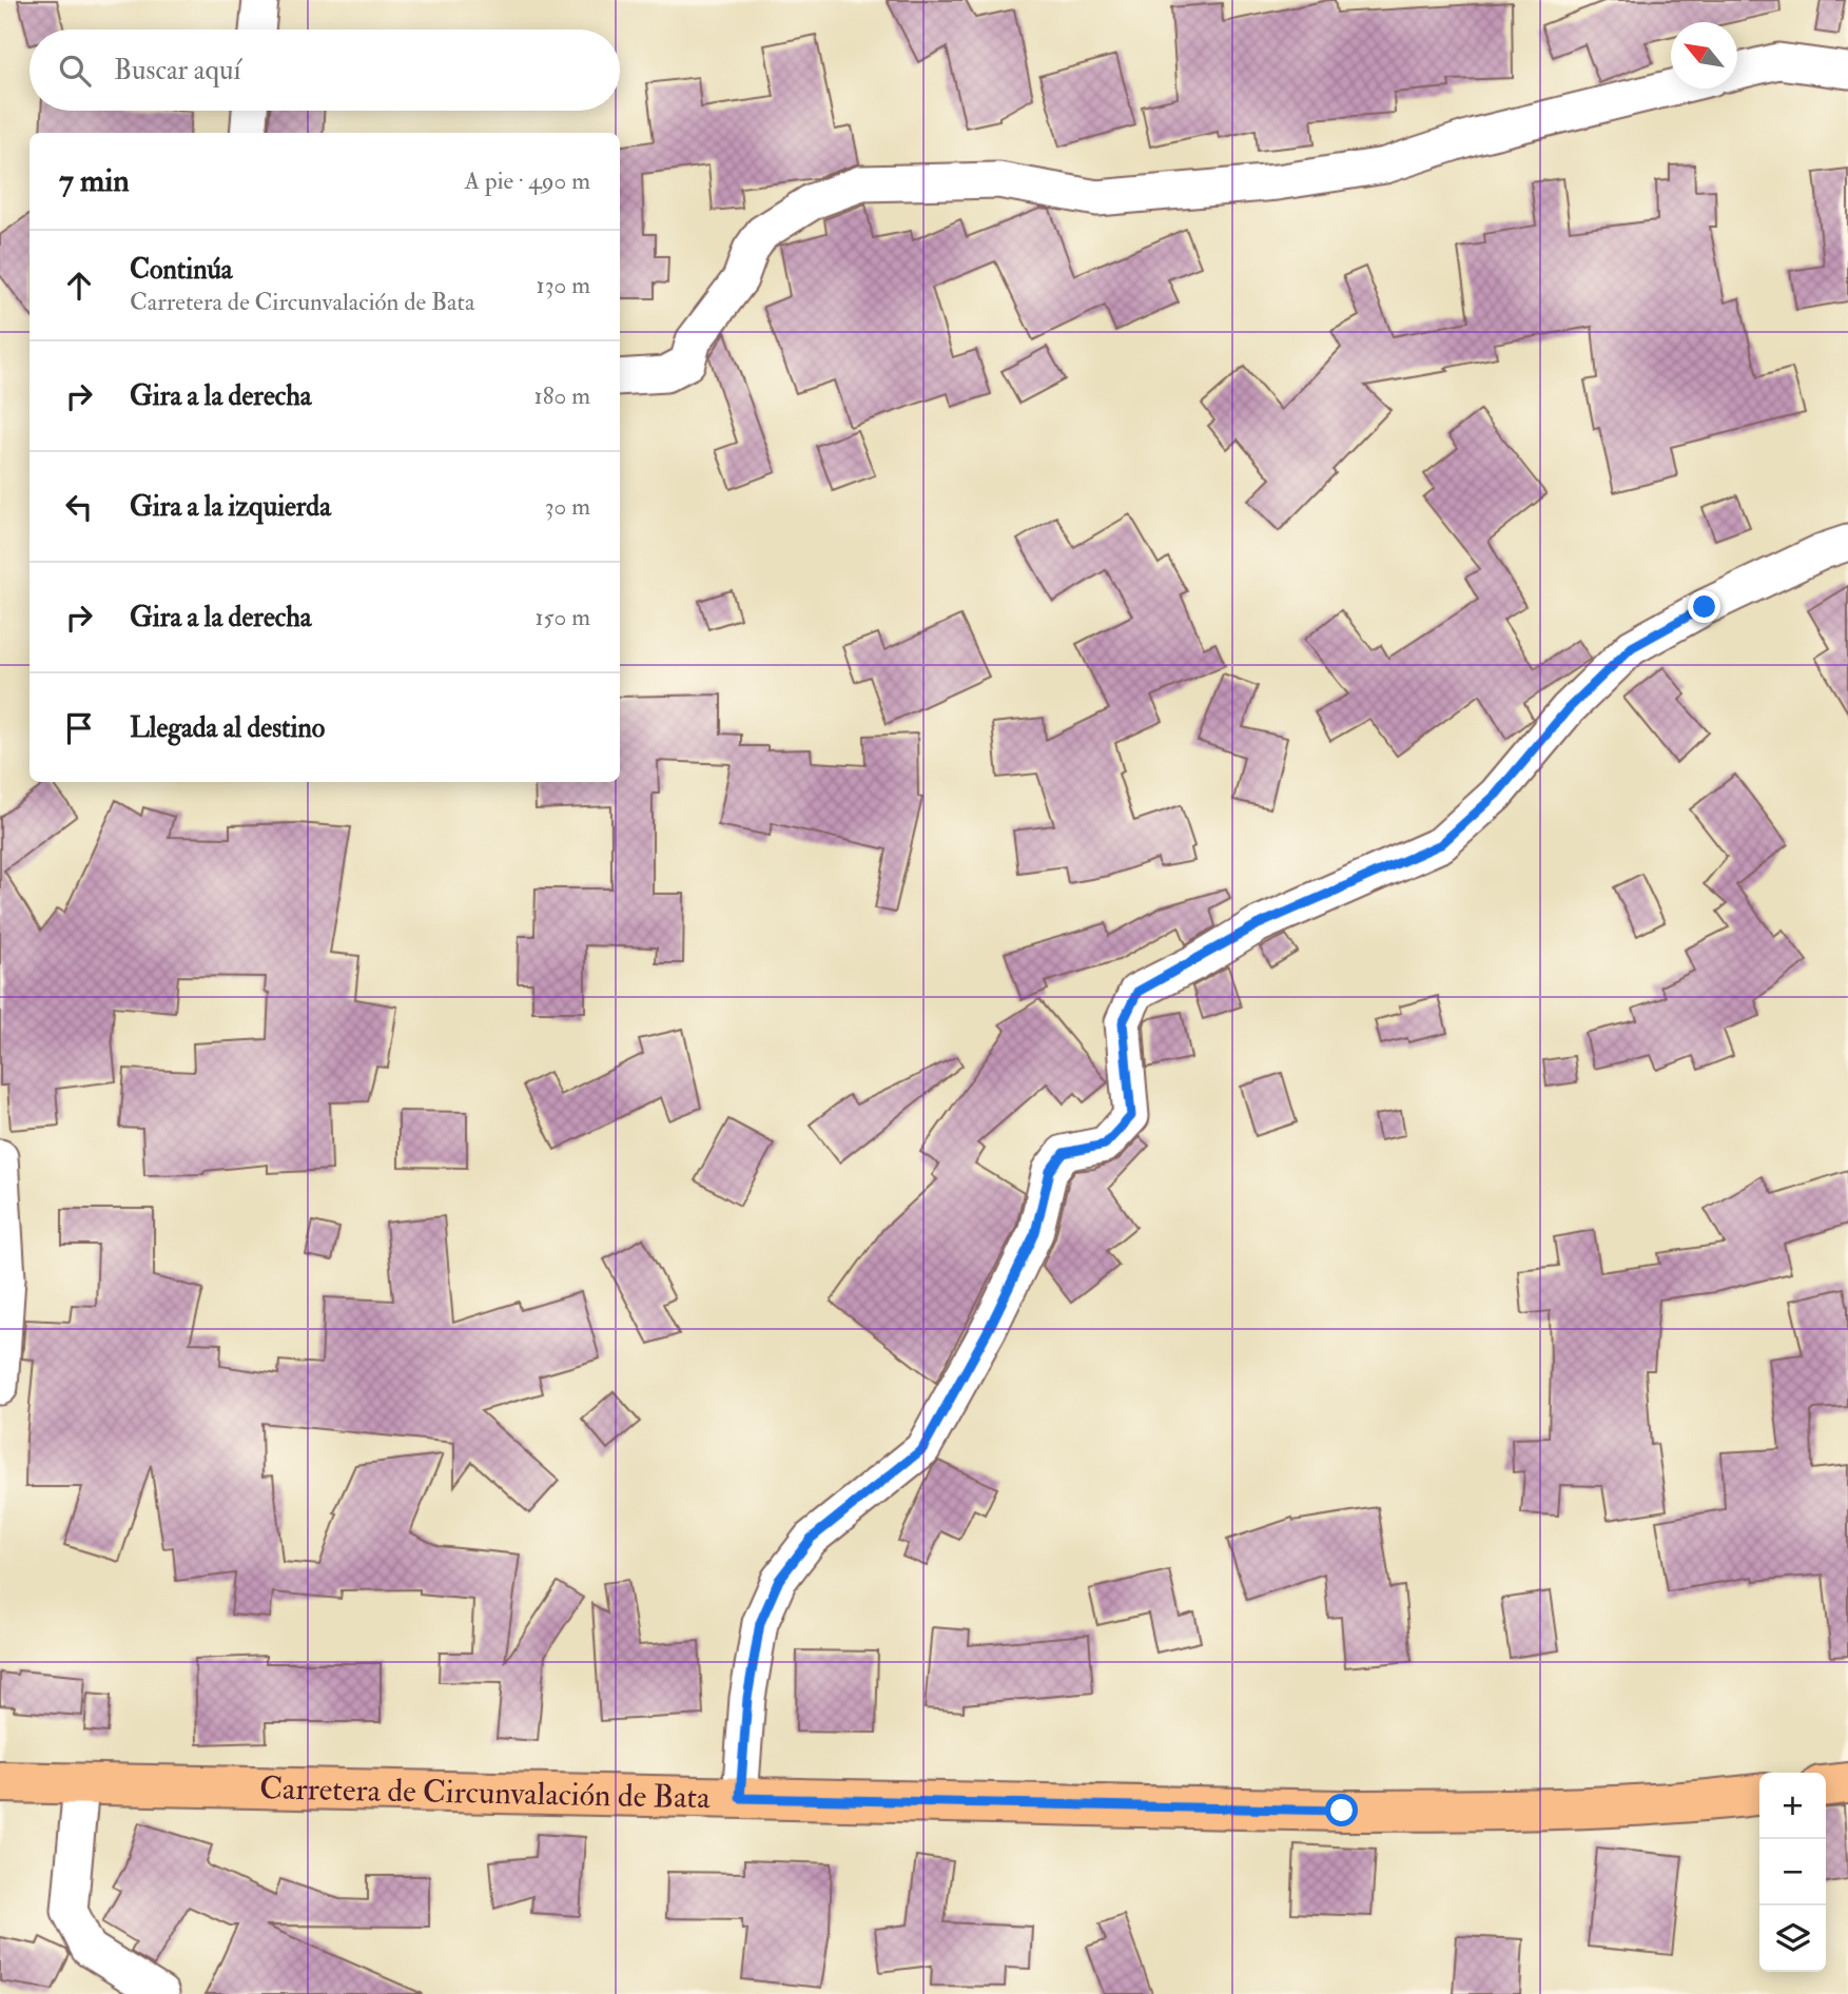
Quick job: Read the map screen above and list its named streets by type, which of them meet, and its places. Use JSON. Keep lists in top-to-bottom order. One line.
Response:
{"streets":{"main road":["Carretera de Circunvalación de Bata"]},"north":"top left","page":{"search":"Buscar aquí","heading":["7 min","A pie · 490 m"],"list":[["Continúa","Carretera de Circunvalación de Bata","130 m"],["Gira a la derecha","180 m"],["Gira a la izquierda","30 m"],["Gira a la derecha","150 m"],"Llegada al destino"],"map_buttons":["+","−"]}}
